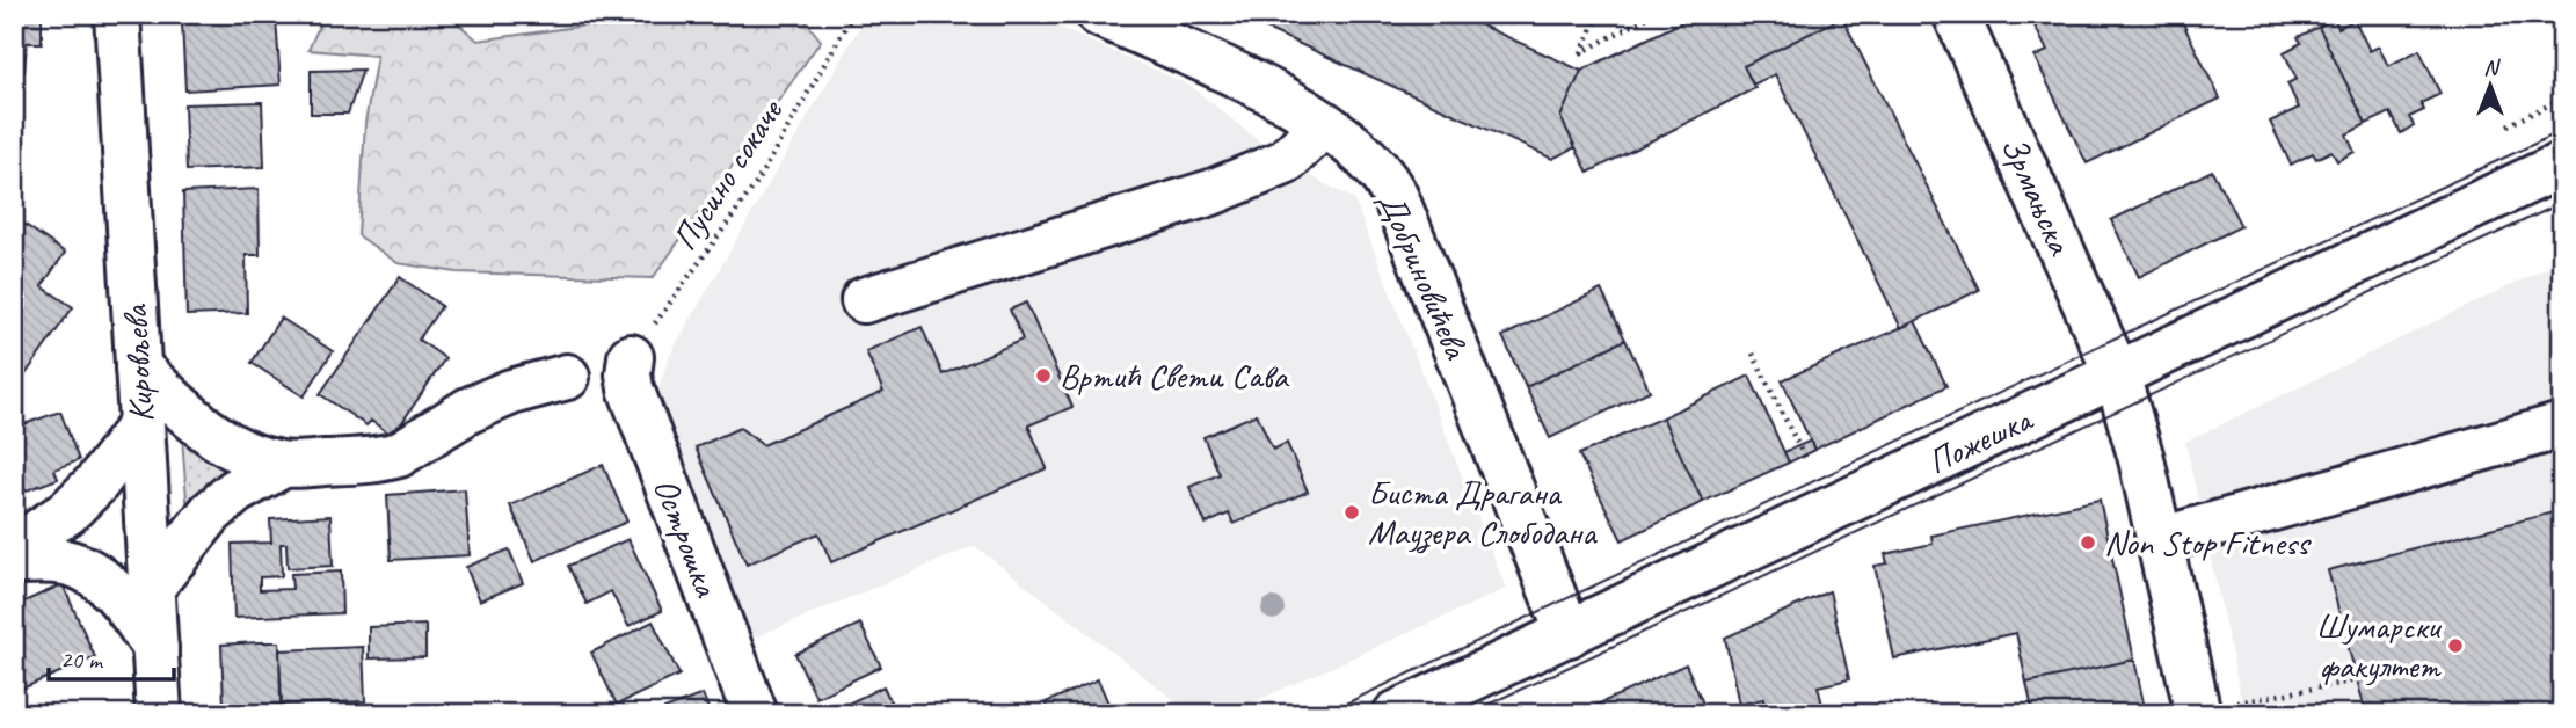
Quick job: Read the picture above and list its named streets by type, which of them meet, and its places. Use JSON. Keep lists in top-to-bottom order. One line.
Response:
{"streets":{"street":["Зрмањска","Добриновићева","Кировљева","Пожешка","Острошка"],"path":["Пусино сокаче"]},"crossings":[["Пусино сокаче","Острошка"],["Зрмањска","Пожешка"],["Добриновићева","Пожешка"]],"places":["Вртић Свети Сава","Биста Драгана Маузера Слободана","Non Stop Fitness","Шумарски факултет"],"scale_bar":"20 m","north":"top"}
